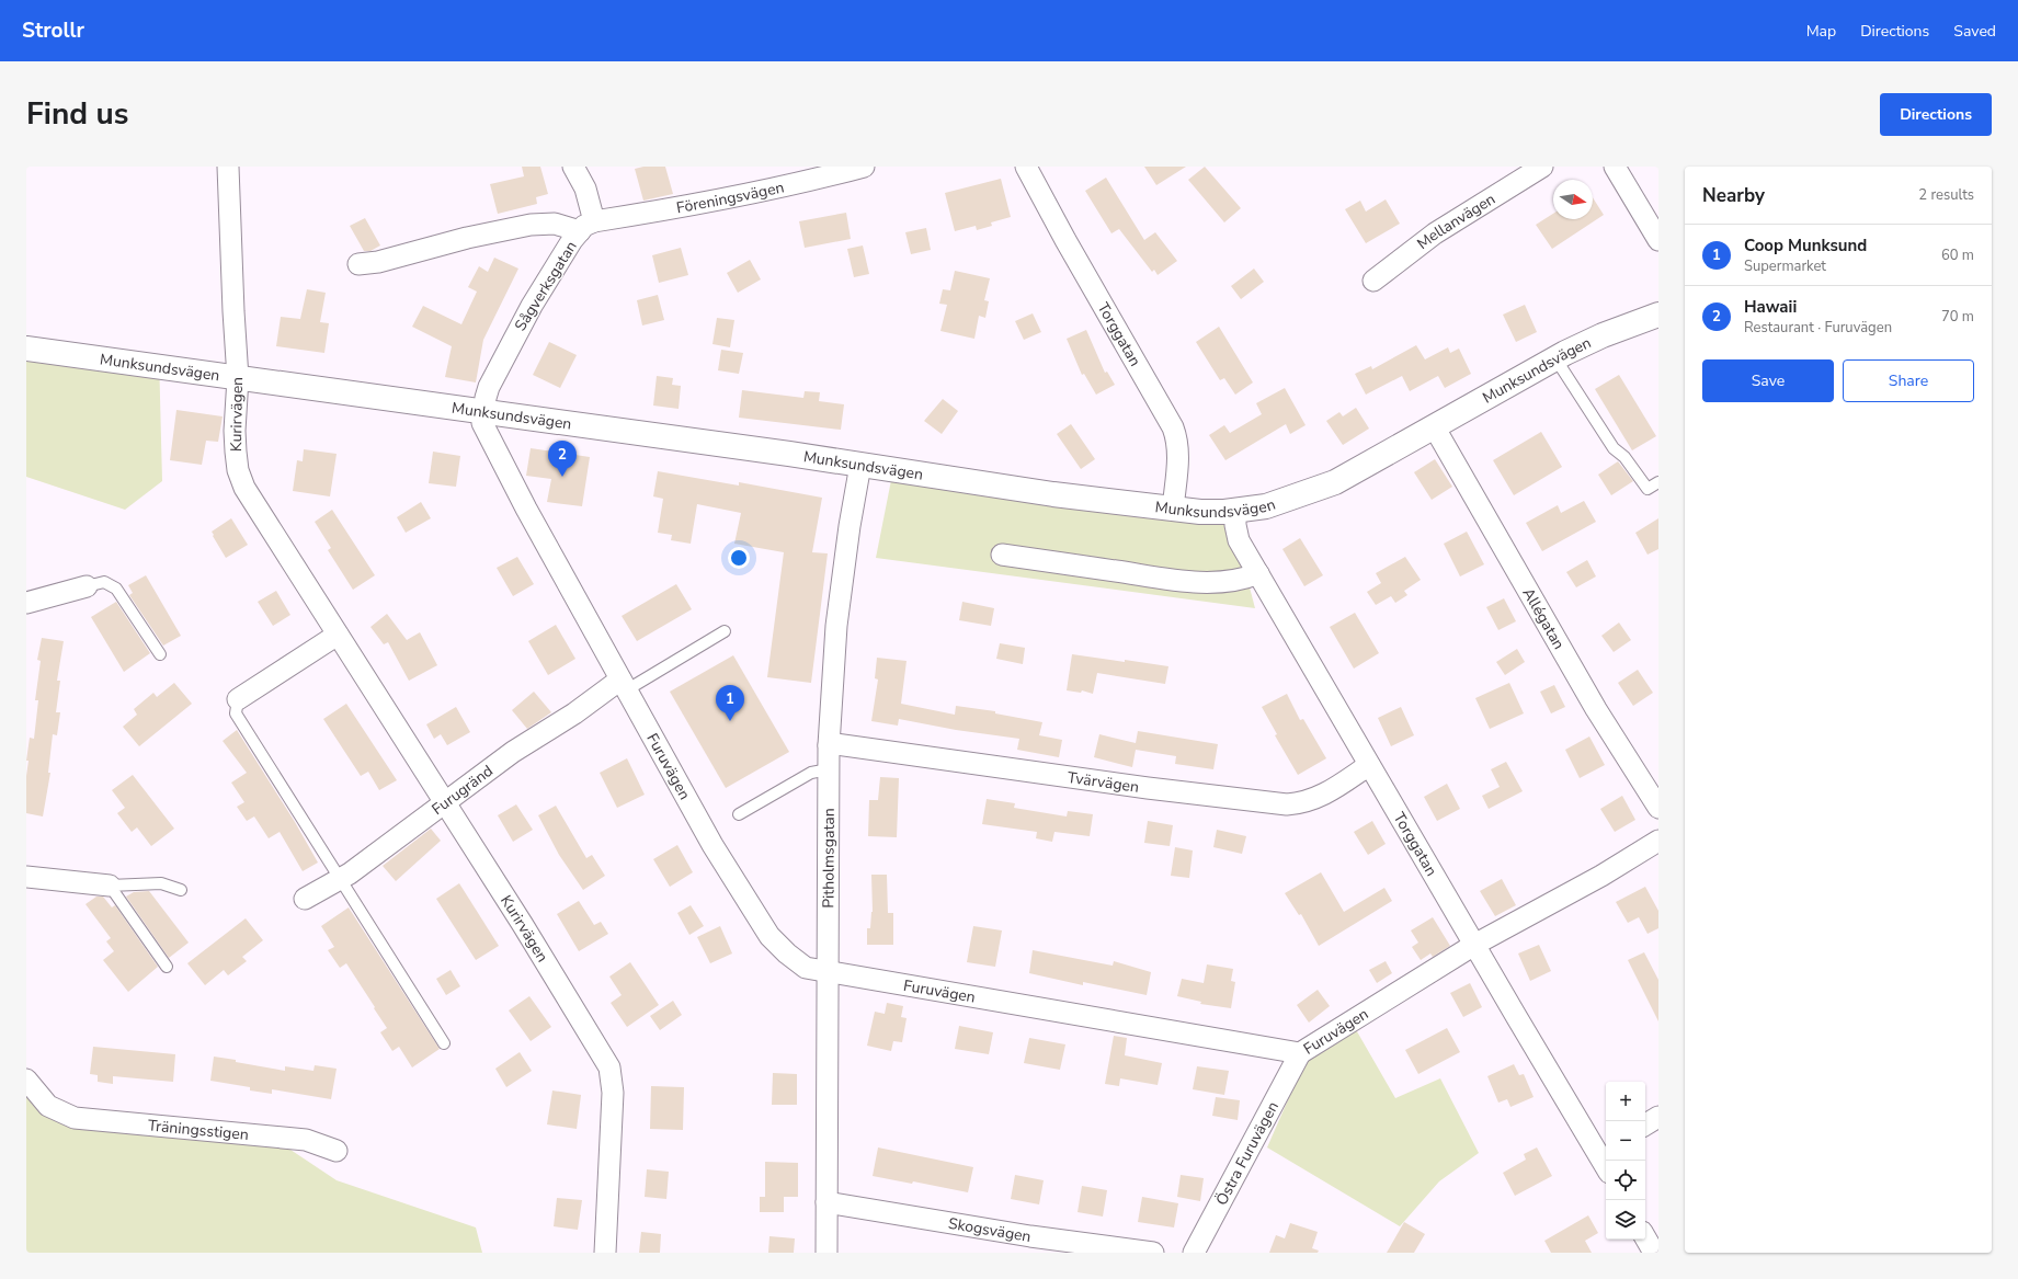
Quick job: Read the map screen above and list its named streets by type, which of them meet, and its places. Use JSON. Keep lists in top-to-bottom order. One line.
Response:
{"streets":{"street":["Föreningsvägen","Mellanvägen","Sågverksgatan","Torggatan","Munksundsvägen","Kurirvägen","Allégatan","Furuvägen","Tvärvägen","Furugränd","Pitholmsgatan","Träningsstigen","Östra Furuvägen","Skogsvägen"]},"crossings":[["Föreningsvägen","Sågverksgatan"],["Sågverksgatan","Munksundsvägen"],["Sågverksgatan","Furuvägen"],["Torggatan","Munksundsvägen"],["Torggatan","Furuvägen"],["Torggatan","Tvärvägen"],["Munksundsvägen","Kurirvägen"],["Munksundsvägen","Allégatan"],["Munksundsvägen","Furuvägen"],["Munksundsvägen","Pitholmsgatan"],["Kurirvägen","Furugränd"],["Furuvägen","Furugränd"],["Furuvägen","Pitholmsgatan"],["Furuvägen","Östra Furuvägen"],["Tvärvägen","Pitholmsgatan"],["Pitholmsgatan","Skogsvägen"]],"north":"right","page":{"header":"Strollr","nav":["Map","Directions","Saved"],"title":"Find us","buttons":["Directions",["Save","Share"]],"heading":["Nearby","2 results"],"list":[{"mark":"1","name":"Coop Munksund","note":"Supermarket","value":"60 m"},{"mark":"2","name":"Hawaii","note":"Restaurant · Furuvägen","value":"70 m"}],"pins":["2","1"],"map_buttons":["+","−"]}}
